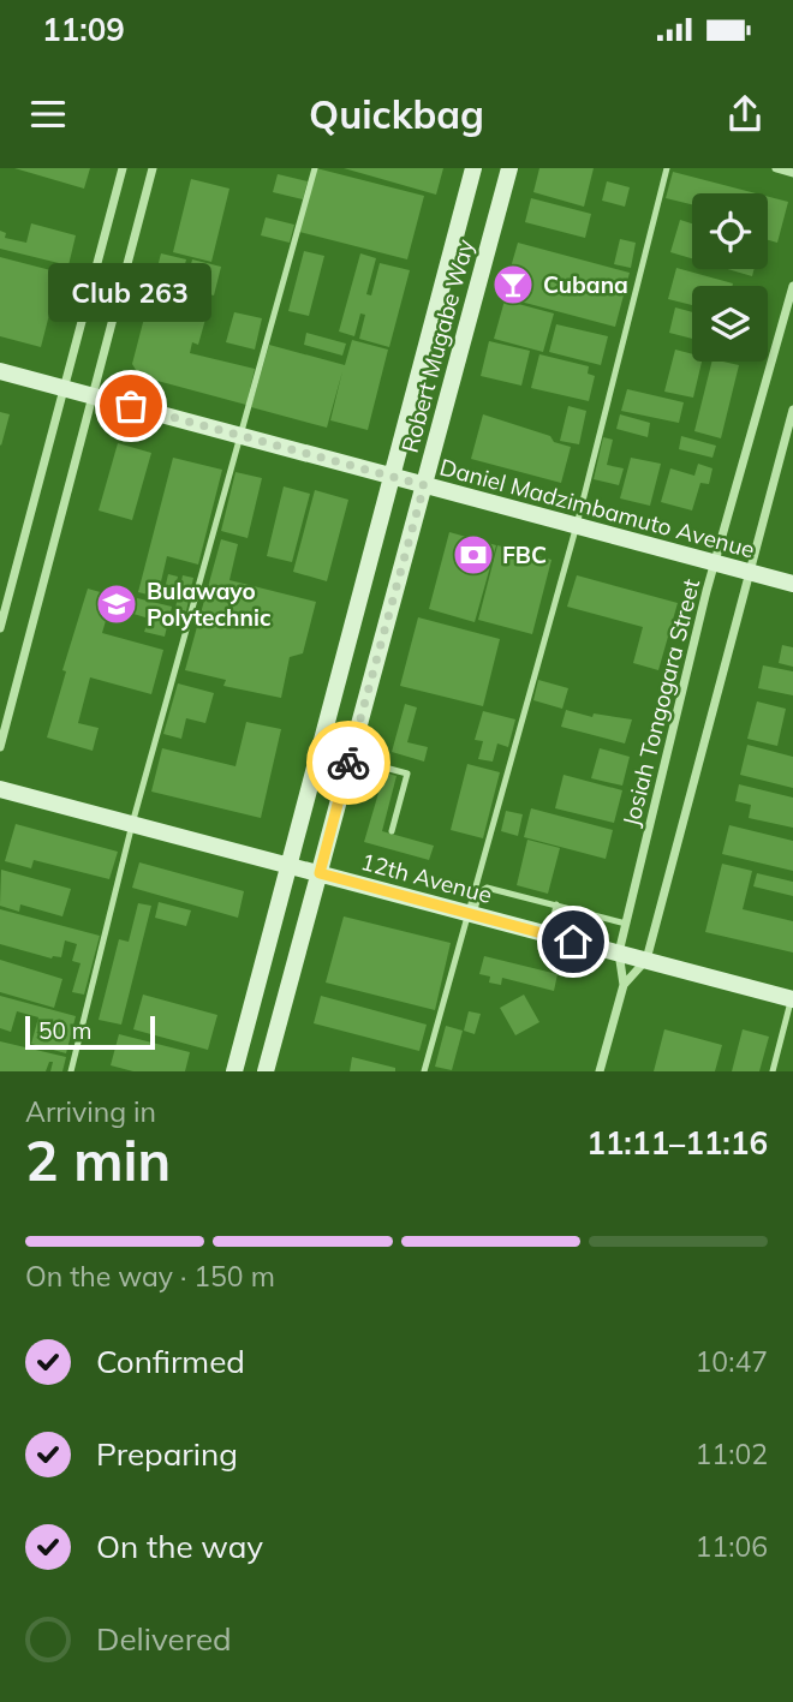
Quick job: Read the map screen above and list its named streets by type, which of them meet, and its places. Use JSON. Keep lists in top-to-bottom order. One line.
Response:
{"streets":{"main road":["Robert Mugabe Way","Daniel Madzimbamuto Avenue","12th Avenue"],"street":["Josiah Tongogara Street"]},"crossings":[["Robert Mugabe Way","Daniel Madzimbamuto Avenue"],["Robert Mugabe Way","12th Avenue"],["Daniel Madzimbamuto Avenue","Josiah Tongogara Street"],["Josiah Tongogara Street","12th Avenue"]],"places":{"bar":["Cubana"],"other":["Club 263"],"bank":["FBC"],"school or university":["Bulawayo Polytechnic"]},"scale_bar":"50 m","page":{"status":"11:09","header":"Quickbag","bubble":"Club 263","scale":"50 m","heading":["2 min","Arriving in","11:11–11:16"],"bar":"On the way · 150 m","list":[["Confirmed","10:47"],["Preparing","11:02"],["On the way","11:06"],"Delivered"]}}
